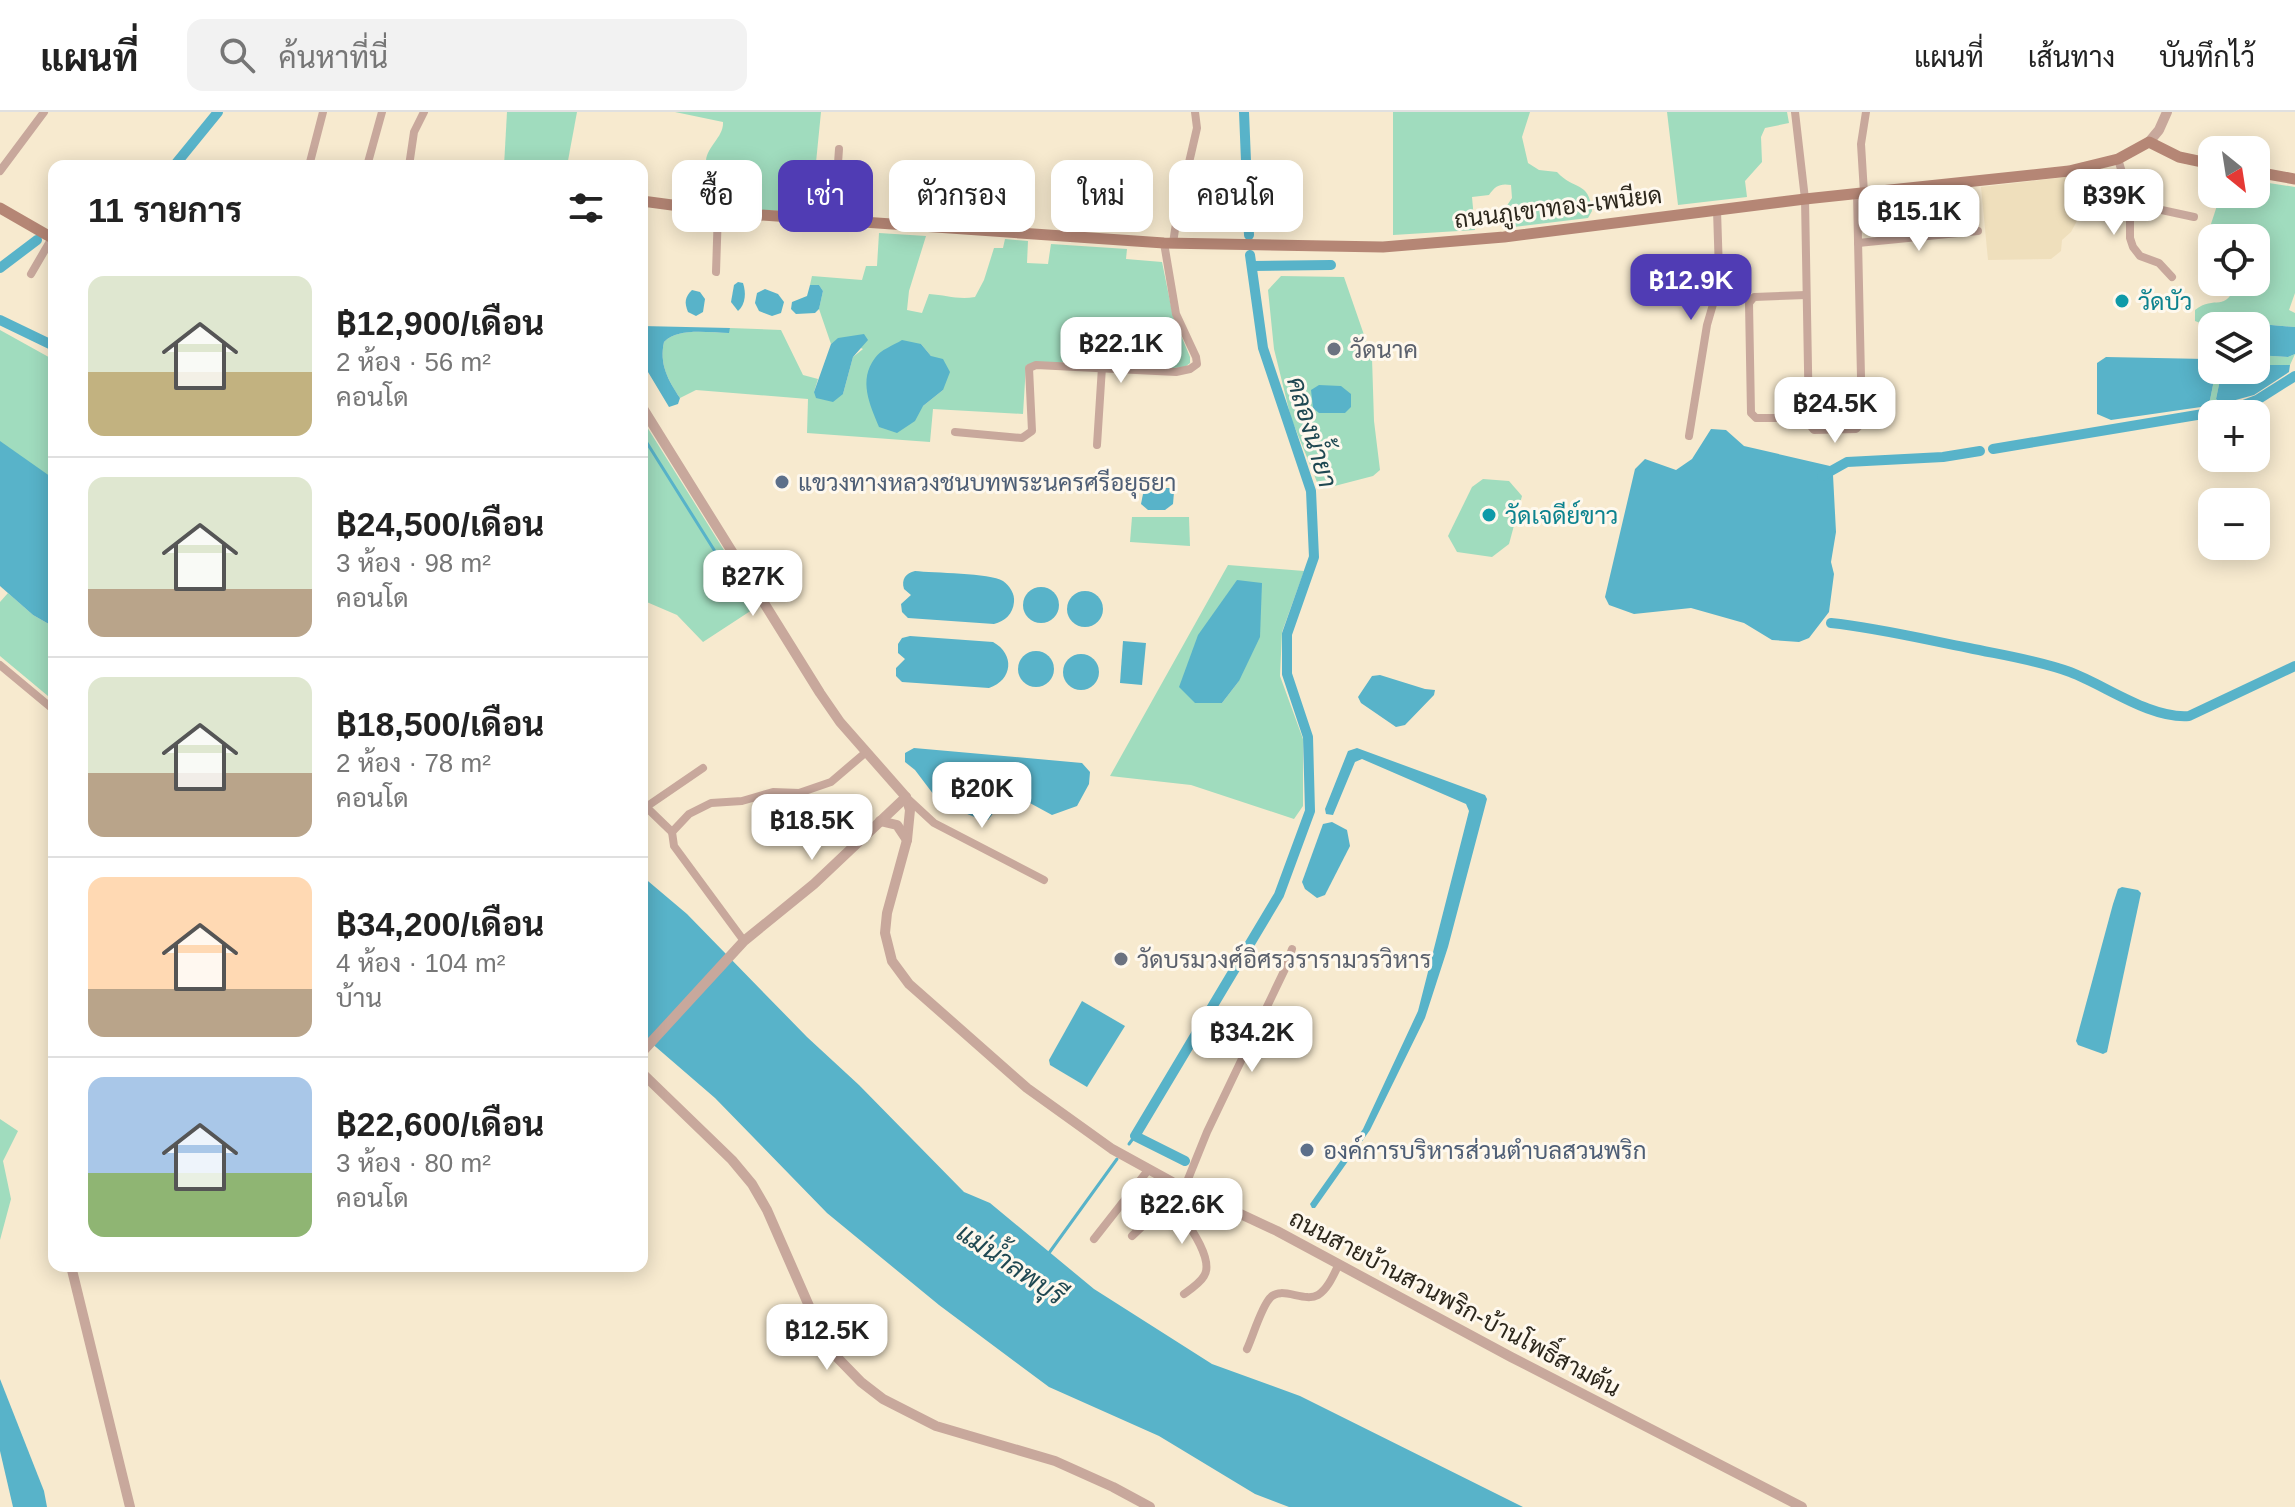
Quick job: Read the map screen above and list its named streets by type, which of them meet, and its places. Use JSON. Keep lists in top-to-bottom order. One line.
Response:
{"streets":{"main road":["ถนนภูเขาทอง-เพนียด"],"street":["ถนนสายบ้านสวนพริก-บ้านโพธิ์สามต้น"]},"water":["คลองน้ำยา","แม่น้ำลพบุรี"],"places":["วัดบัว","วัดนาค","แขวงทางหลวงชนบทพระนครศรีอยุธยา","วัดเจดีย์ขาว","วัดบรมวงศ์อิศรวรารามวรวิหาร","องค์การบริหารส่วนตำบลสวนพริก"],"north":"bottom right","page":{"header":"แผนที่","search":"ค้นหาที่นี่","nav":["แผนที่","เส้นทาง","บันทึกไว้"],"map_buttons":["+","−"],"chip":["ซื้อ","เช่า","ตัวกรอง","ใหม่","คอนโด"],"heading":"11 รายการ","price":["฿39K","฿15.1K","฿12.9K","฿22.1K","฿24.5K","฿27K","฿20K","฿18.5K","฿34.2K","฿22.6K","฿12.5K"],"list":[{"name":"฿12,900/เดือน","note":"2 ห้อง · 56 m² · คอนโด"},{"name":"฿24,500/เดือน","note":"3 ห้อง · 98 m² · คอนโด"},{"name":"฿18,500/เดือน","note":"2 ห้อง · 78 m² · คอนโด"},{"name":"฿34,200/เดือน","note":"4 ห้อง · 104 m² · บ้าน"},{"name":"฿22,600/เดือน","note":"3 ห้อง · 80 m² · คอนโด"}]}}
